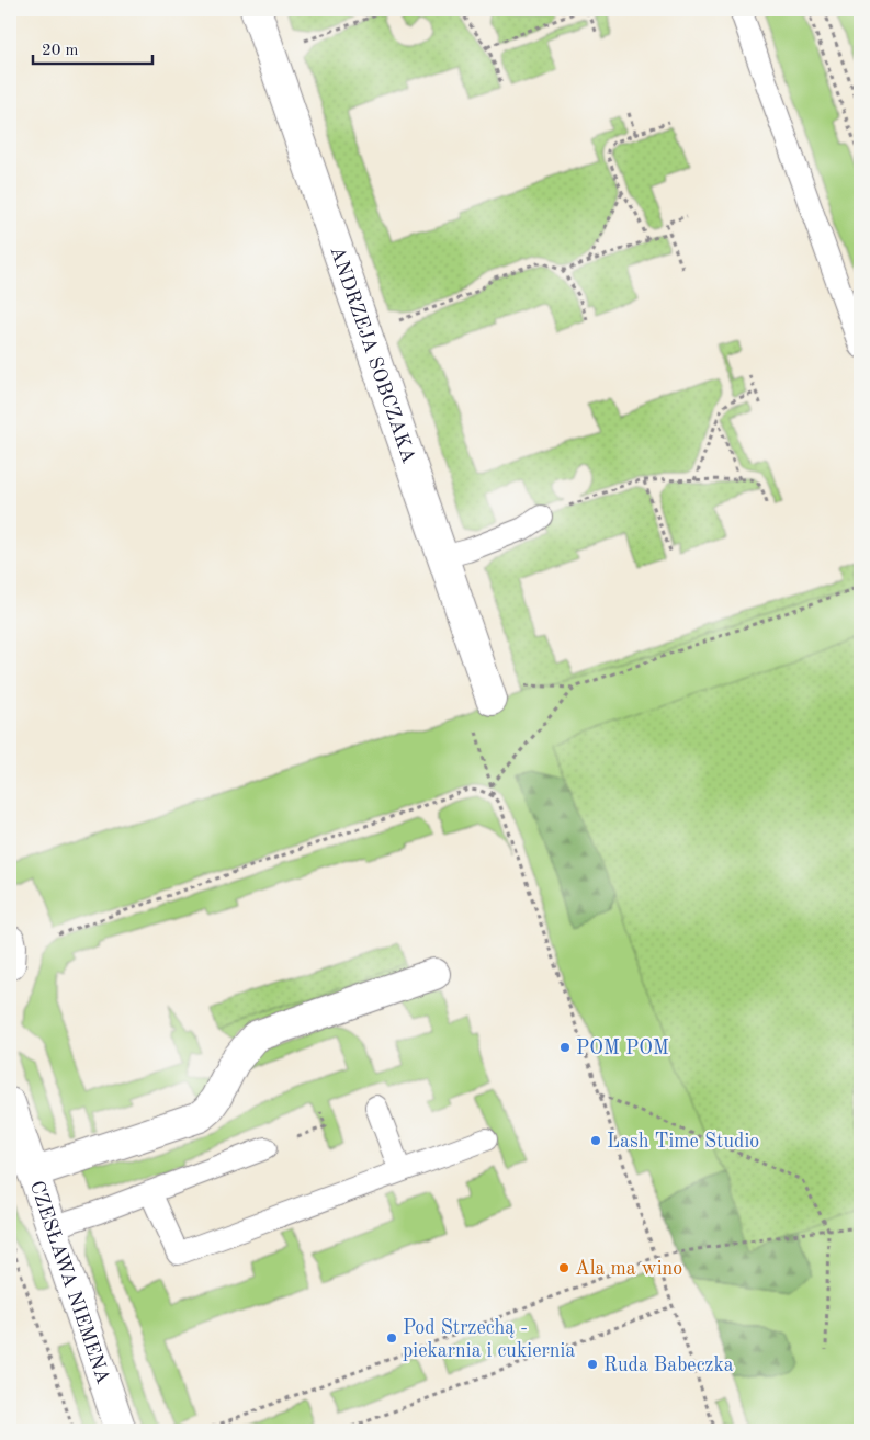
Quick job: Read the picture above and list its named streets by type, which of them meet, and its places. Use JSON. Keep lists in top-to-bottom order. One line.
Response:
{"streets":{"street":["ANDRZEJA SOBCZAKA","CZESŁAWA NIEMENA"]},"places":["POM POM","Lash Time Studio","Ala ma wino","Pod Strzechą - piekarnia i cukiernia","Ruda Babeczka"],"scale_bar":"20 m"}
